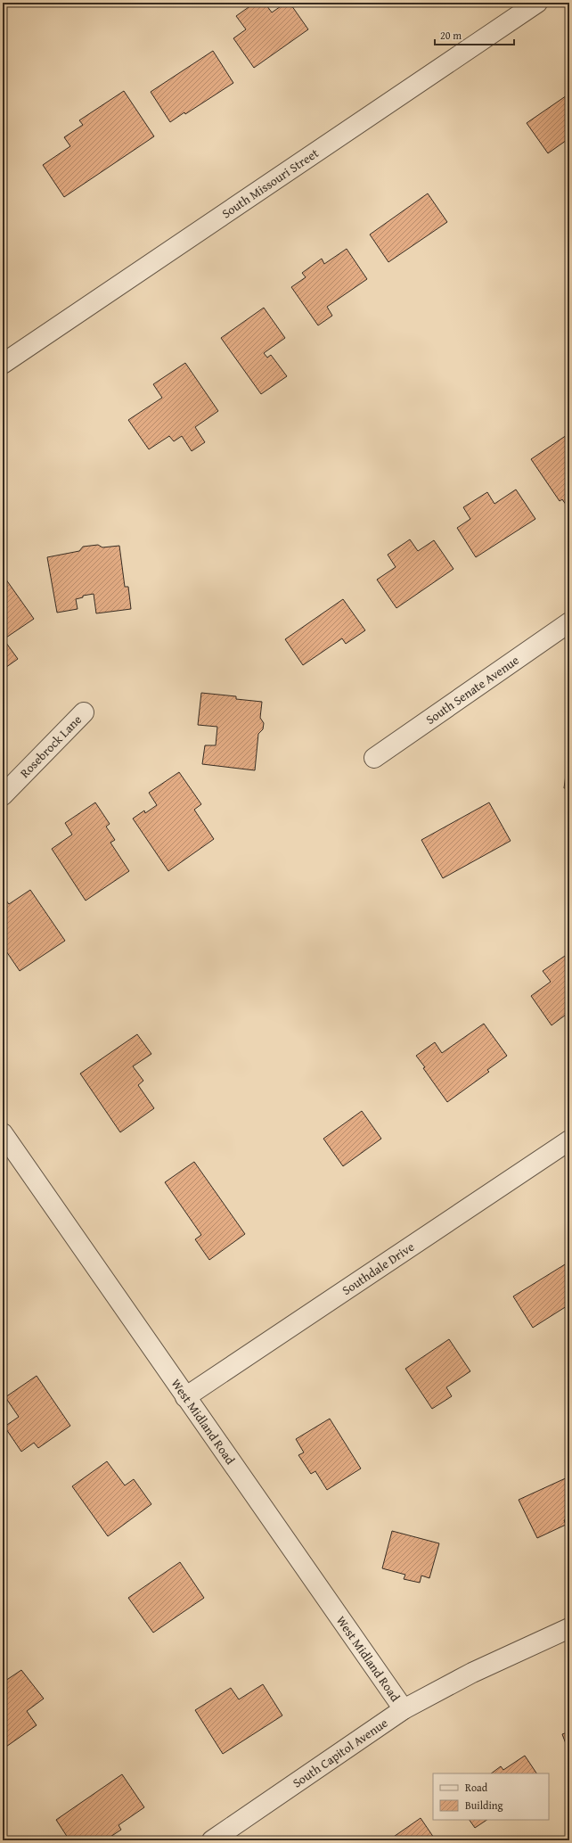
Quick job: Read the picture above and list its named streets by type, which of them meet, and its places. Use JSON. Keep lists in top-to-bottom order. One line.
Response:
{"streets":{"street":["South Missouri Street","South Senate Avenue","Rosebrock Lane","Southdale Drive","West Midland Road","South Capitol Avenue"]},"crossings":[["Southdale Drive","West Midland Road"],["West Midland Road","South Capitol Avenue"]],"legend":["Road","Building"],"scale_bar":"20 m"}
